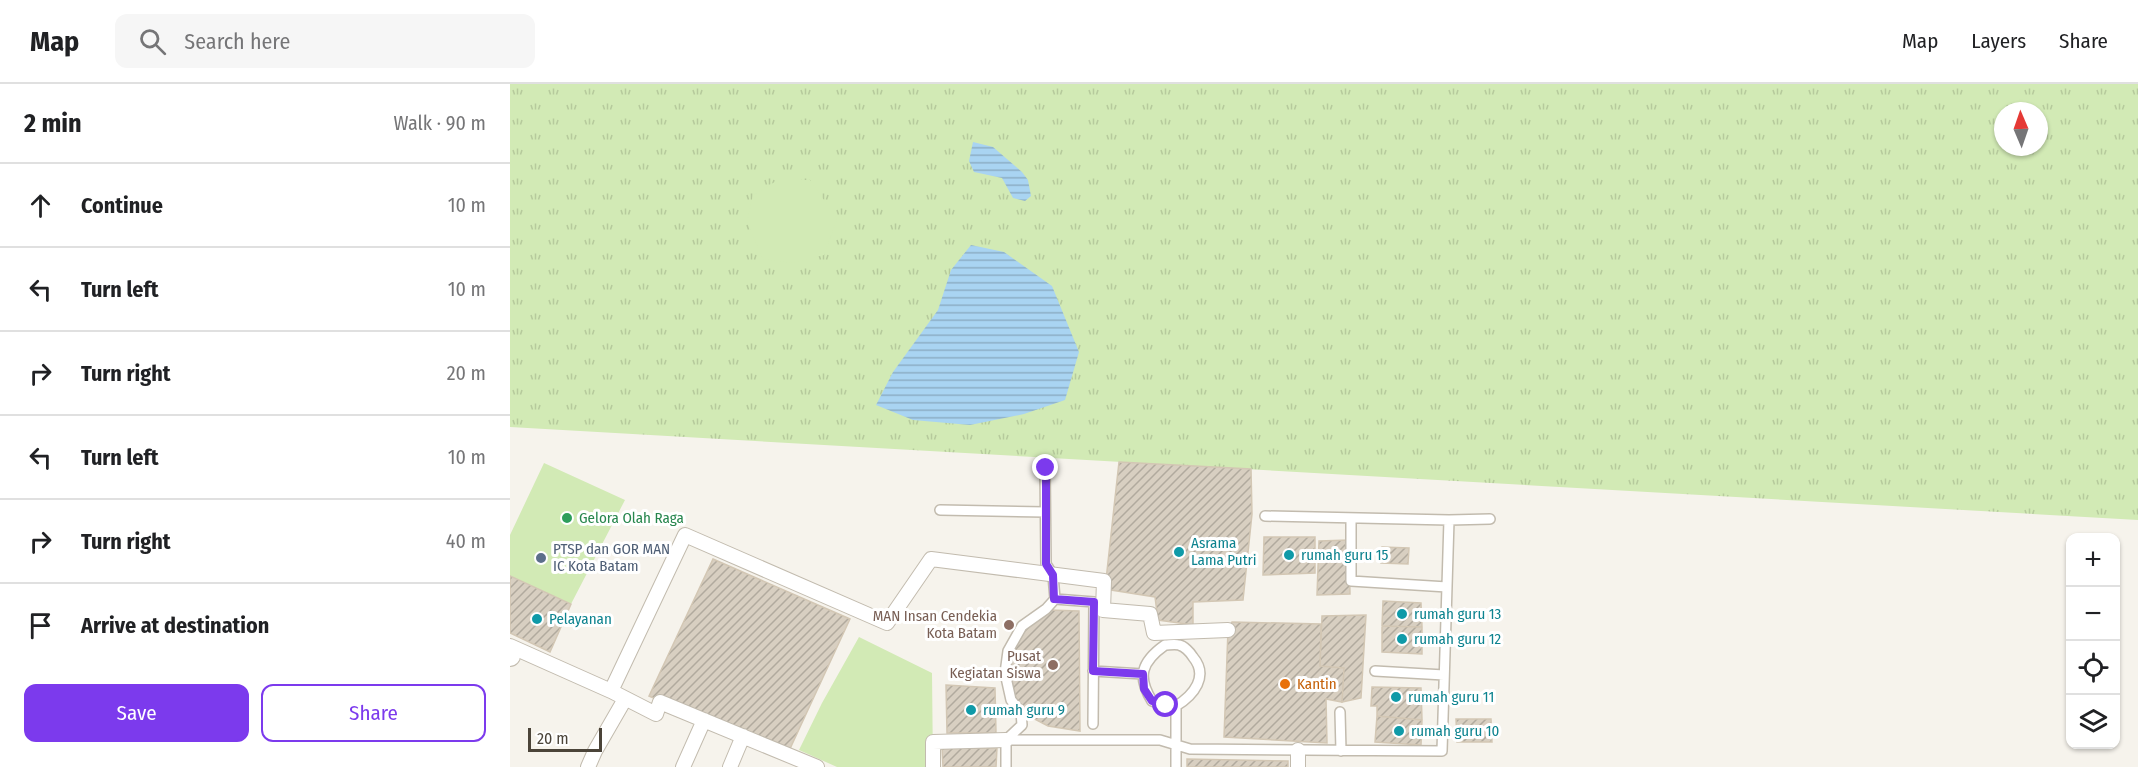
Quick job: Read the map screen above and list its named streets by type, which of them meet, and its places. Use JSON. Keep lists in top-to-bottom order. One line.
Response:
{"places":["Gelora Olah Raga","Asrama Lama Putri","rumah guru 15","PTSP dan GOR MAN IC Kota Batam","rumah guru 13","Pelayanan","MAN Insan Cendekia Kota Batam","rumah guru 12","Pusat Kegiatan Siswa","Kantin","rumah guru 11","rumah guru 9","rumah guru 10"],"scale_bar":"20 m","north":"top","page":{"header":"Map","search":"Search here","nav":["Map","Layers","Share"],"heading":["2 min","Walk · 90 m"],"list":[["Continue","10 m"],["Turn left","10 m"],["Turn right","20 m"],["Turn left","10 m"],["Turn right","40 m"],"Arrive at destination"],"map_buttons":["+","−"],"buttons":["Save","Share"],"scale":"20 m"}}
